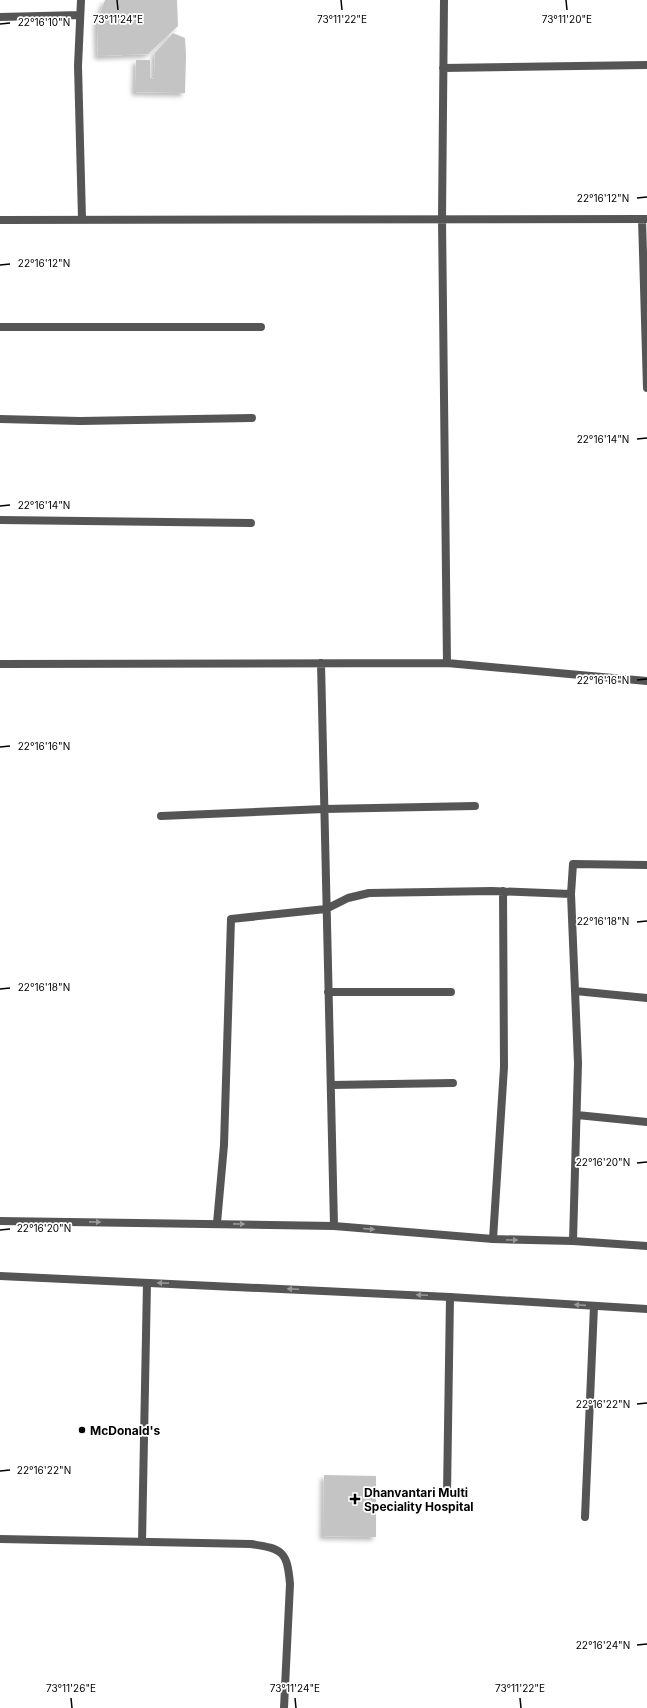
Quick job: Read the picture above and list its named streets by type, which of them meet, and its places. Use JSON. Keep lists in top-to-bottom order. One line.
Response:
{"places":{"other":["McDonald's"],"health":["Dhanvantari Multi Speciality Hospital"]},"coordinates":["73°11'24\"E","73°11'22\"E","73°11'20\"E","22°16'10\"N","22°16'12\"N","22°16'14\"N","22°16'16\"N","22°16'18\"N","22°16'20\"N","22°16'22\"N","22°16'24\"N","73°11'26\"E"]}
